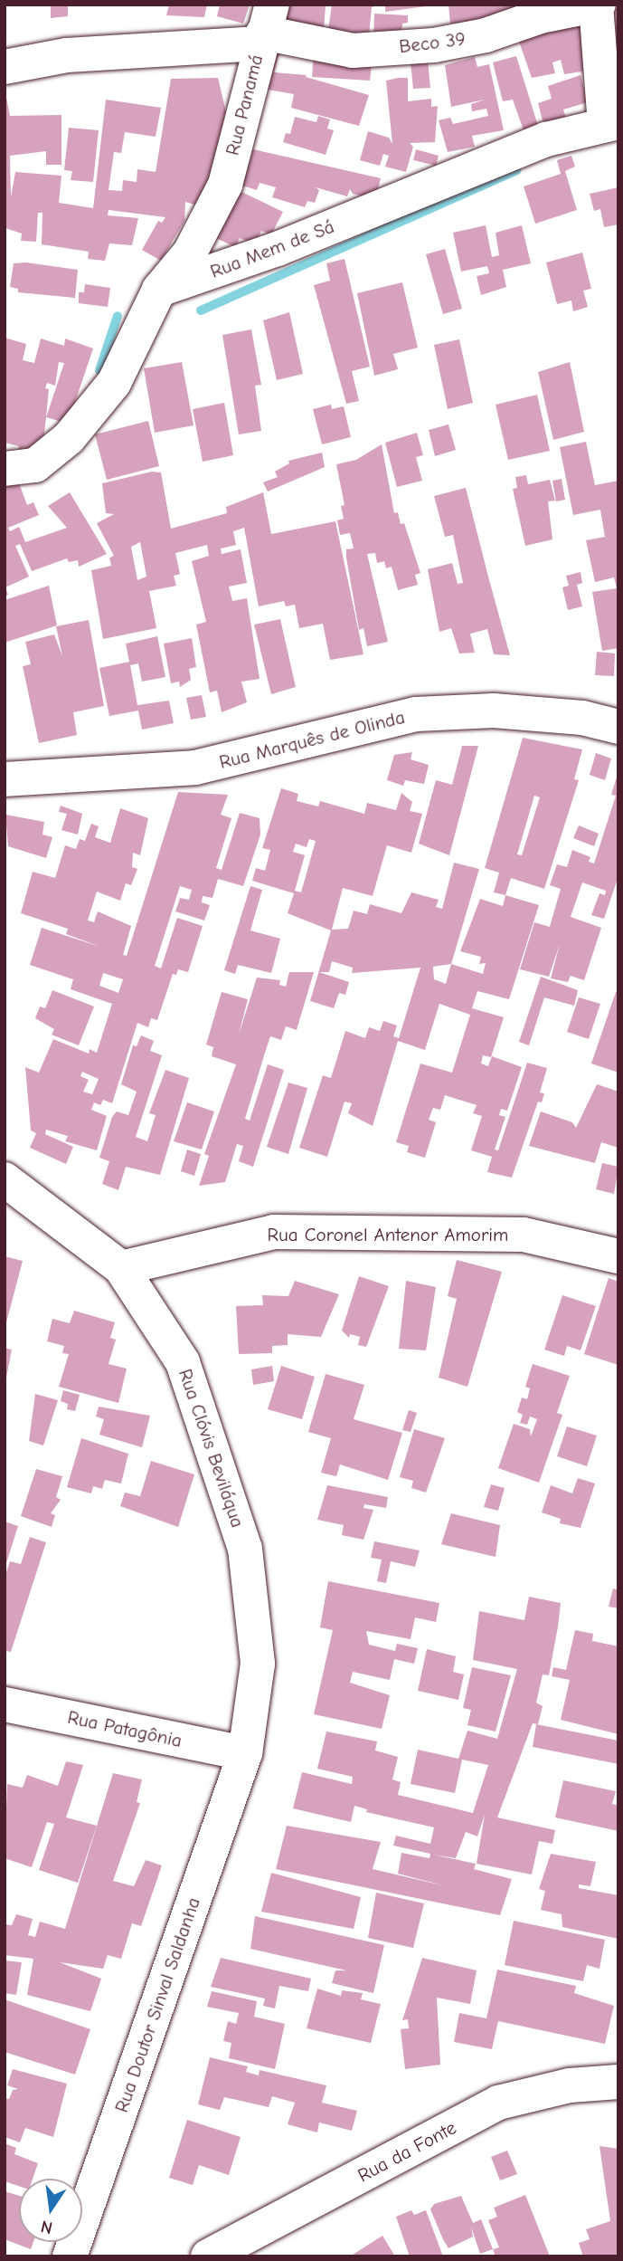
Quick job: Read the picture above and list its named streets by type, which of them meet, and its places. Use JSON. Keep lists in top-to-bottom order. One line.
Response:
{"streets":{"street":["Beco 39","Rua Panamá","Rua Mem de Sá","Rua Marquês de Olinda","Rua Coronel Antenor Amorim","Rua Clóvis Beviláqua","Rua Patagônia","Rua Doutor Sinval Saldanha","Rua da Fonte"]},"crossings":[["Beco 39","Rua Panamá"],["Rua Panamá","Rua Mem de Sá"],["Rua Coronel Antenor Amorim","Rua Clóvis Beviláqua"],["Rua Clóvis Beviláqua","Rua Patagônia"],["Rua Clóvis Beviláqua","Rua Doutor Sinval Saldanha"],["Rua Patagônia","Rua Doutor Sinval Saldanha"]],"north":"bottom"}
